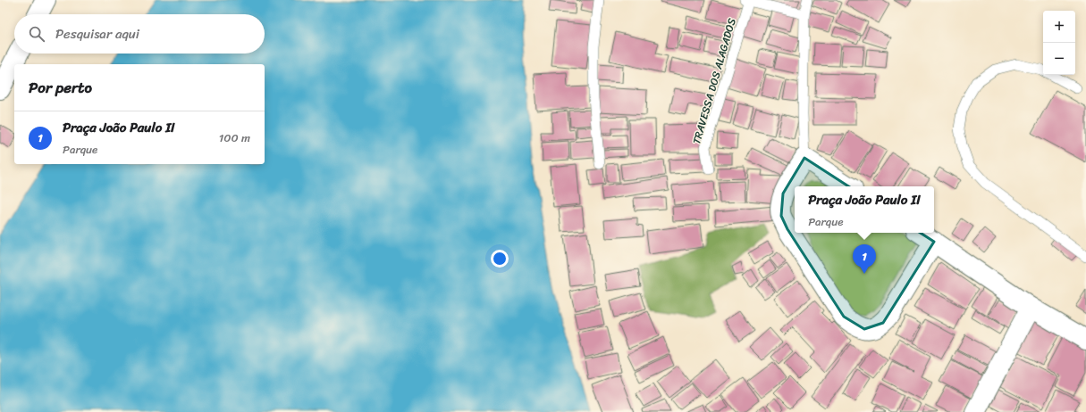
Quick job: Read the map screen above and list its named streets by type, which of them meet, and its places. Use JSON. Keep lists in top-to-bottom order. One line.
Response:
{"streets":{"lane":["TRAVESSA DOS ALAGADOS"]},"page":{"map_buttons":["+","−"],"search":"Pesquisar aqui","heading":"Por perto","list":[{"mark":"1","name":"Praça João Paulo II","note":"Parque","value":"100 m"}],"popup":["Praça João Paulo II","Parque"],"pins":"1"}}
